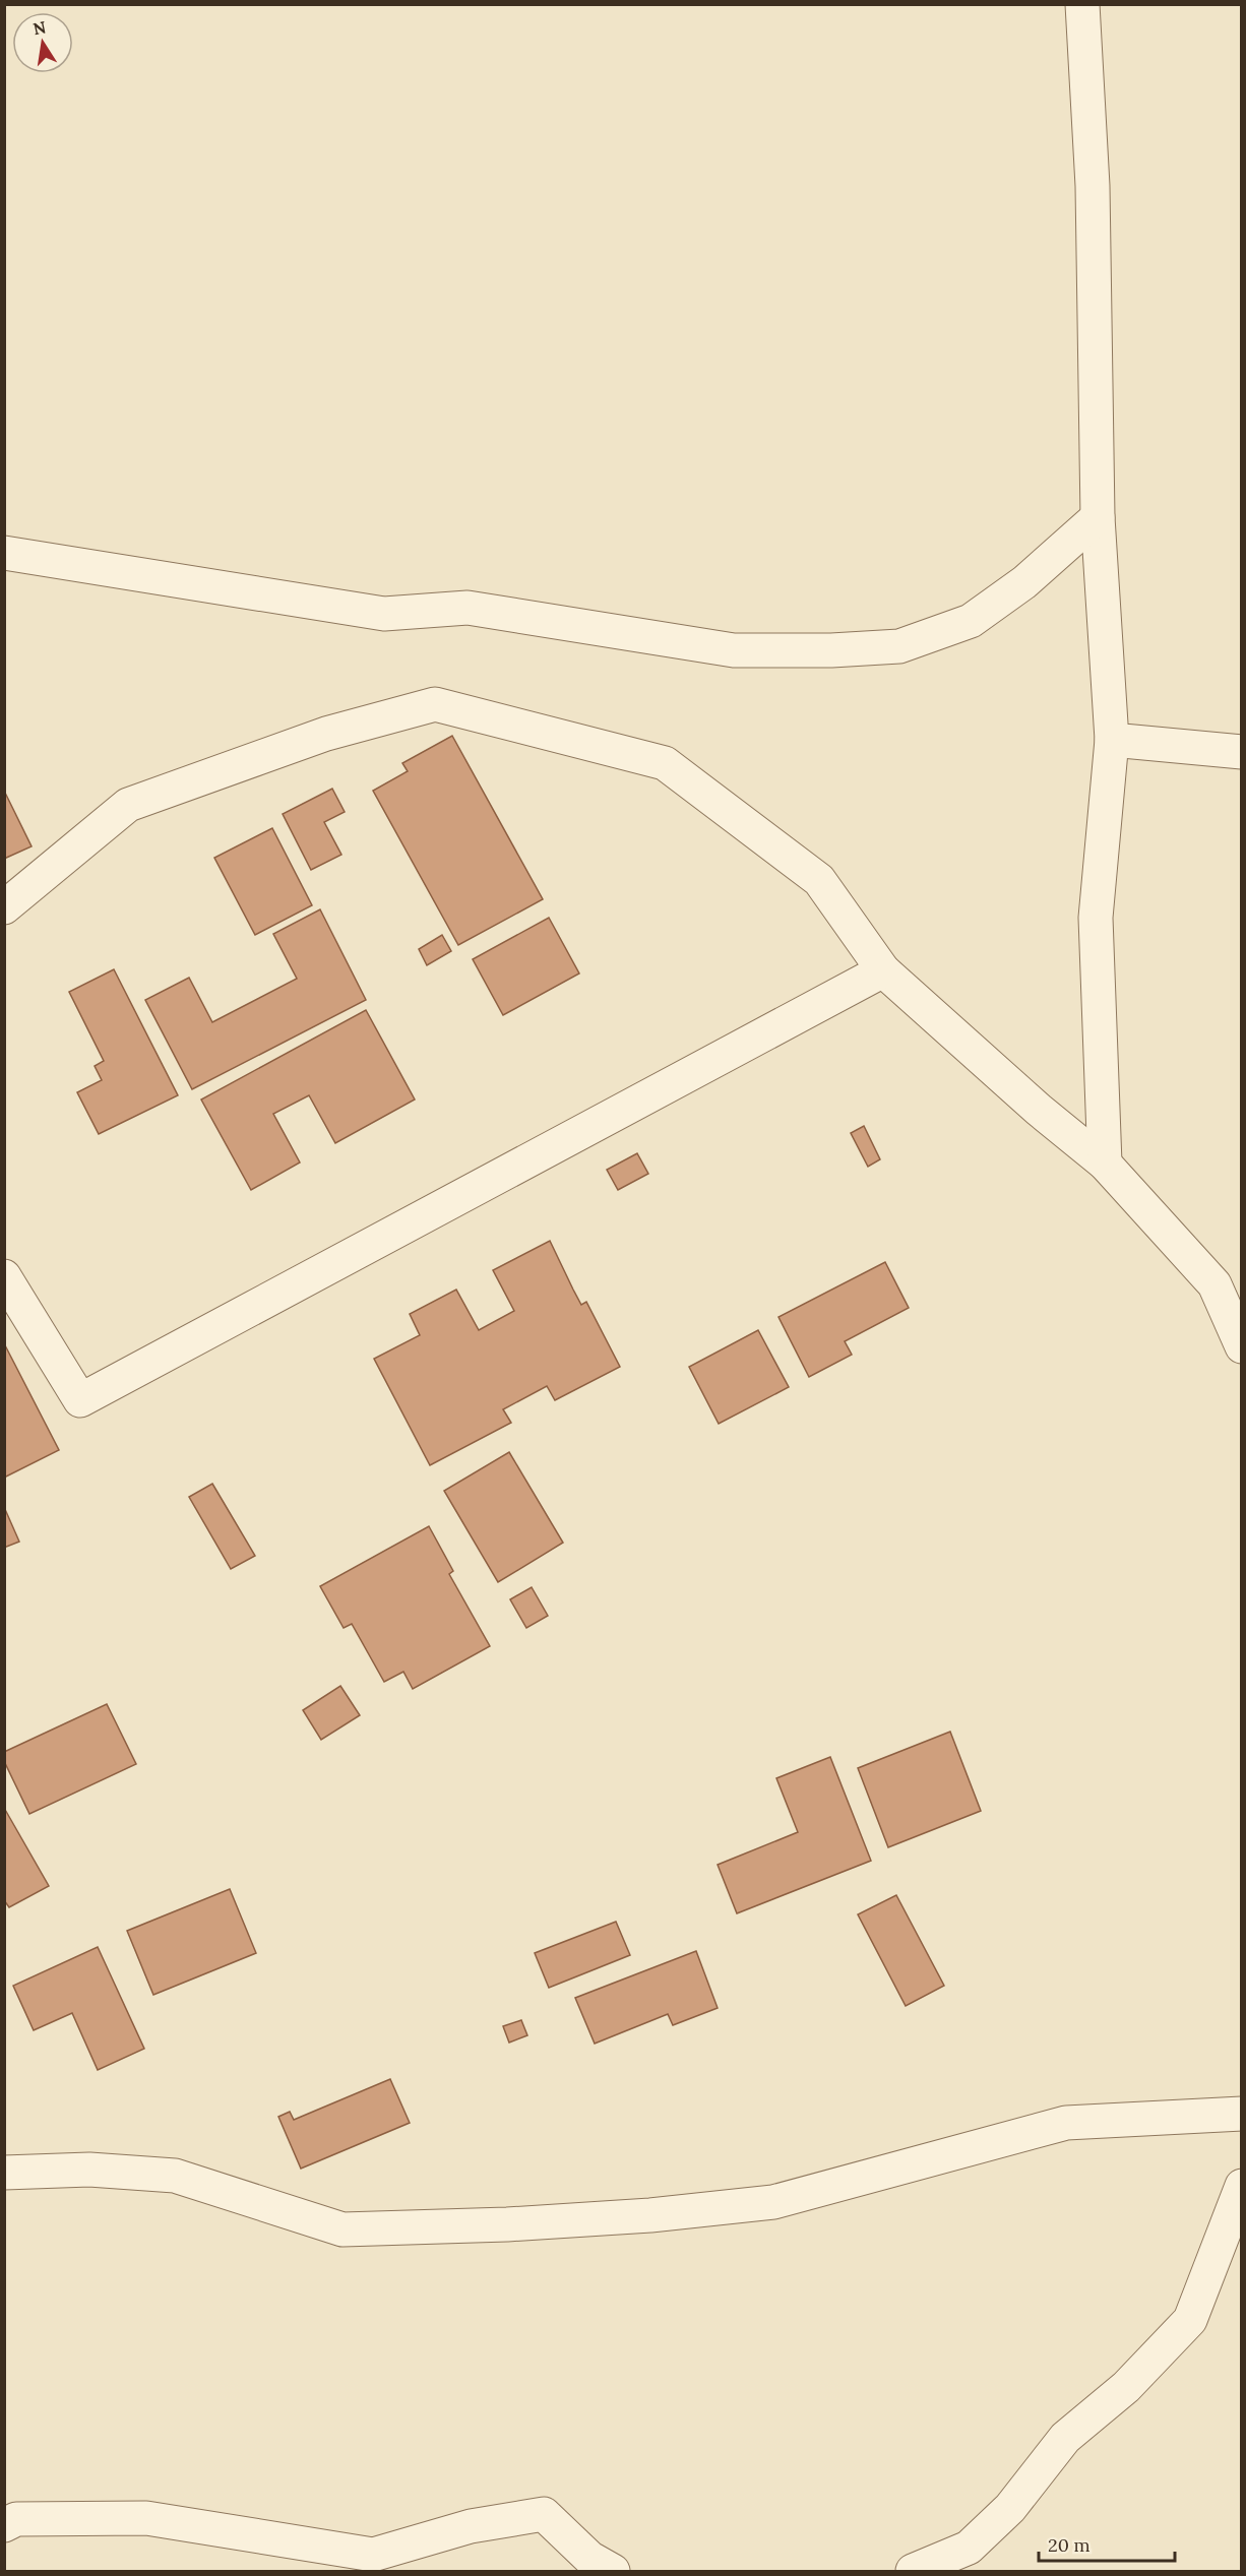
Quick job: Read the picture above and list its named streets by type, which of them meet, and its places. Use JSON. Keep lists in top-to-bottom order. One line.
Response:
{"scale_bar":"20 m","north":"top"}
